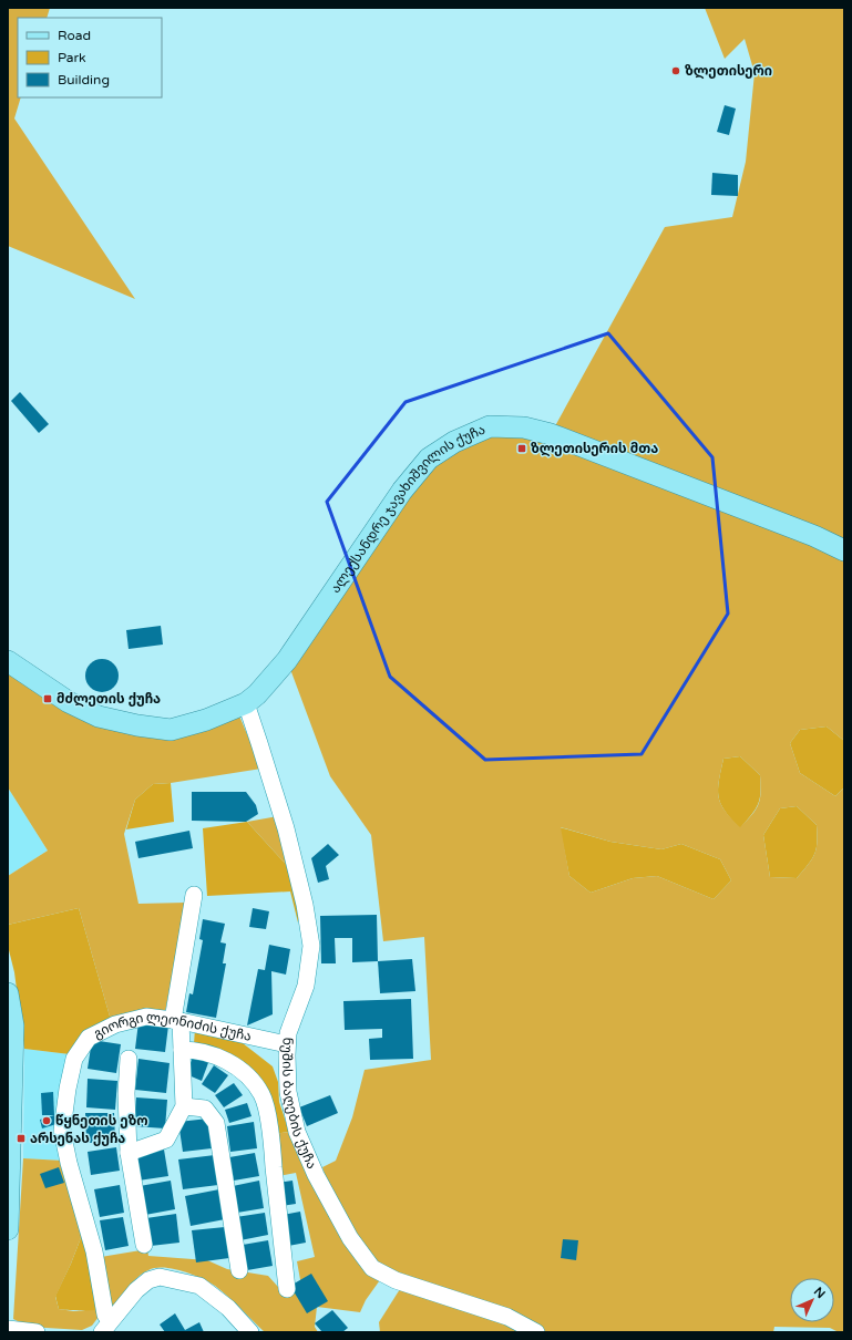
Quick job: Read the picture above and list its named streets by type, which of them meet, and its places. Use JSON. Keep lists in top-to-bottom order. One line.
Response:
{"streets":{"main road":["ალექსანდრე ჯავახიშვილის ქუჩა"],"street":["გიორგი ლეონიძის ქუჩა","ნუშის ბაღების ქუჩა"]},"crossings":[["ალექსანდრე ჯავახიშვილის ქუჩა","ნუშის ბაღების ქუჩა"],["გიორგი ლეონიძის ქუჩა","ნუშის ბაღების ქუჩა"]],"places":{"other":["ზლეთისერი","წყნეთის ეზო"],"transit":["ზლეთისერის მთა","მძლეთის ქუჩა","არსენას ქუჩა"]},"legend":["Road","Park","Building"],"north":"top right"}
